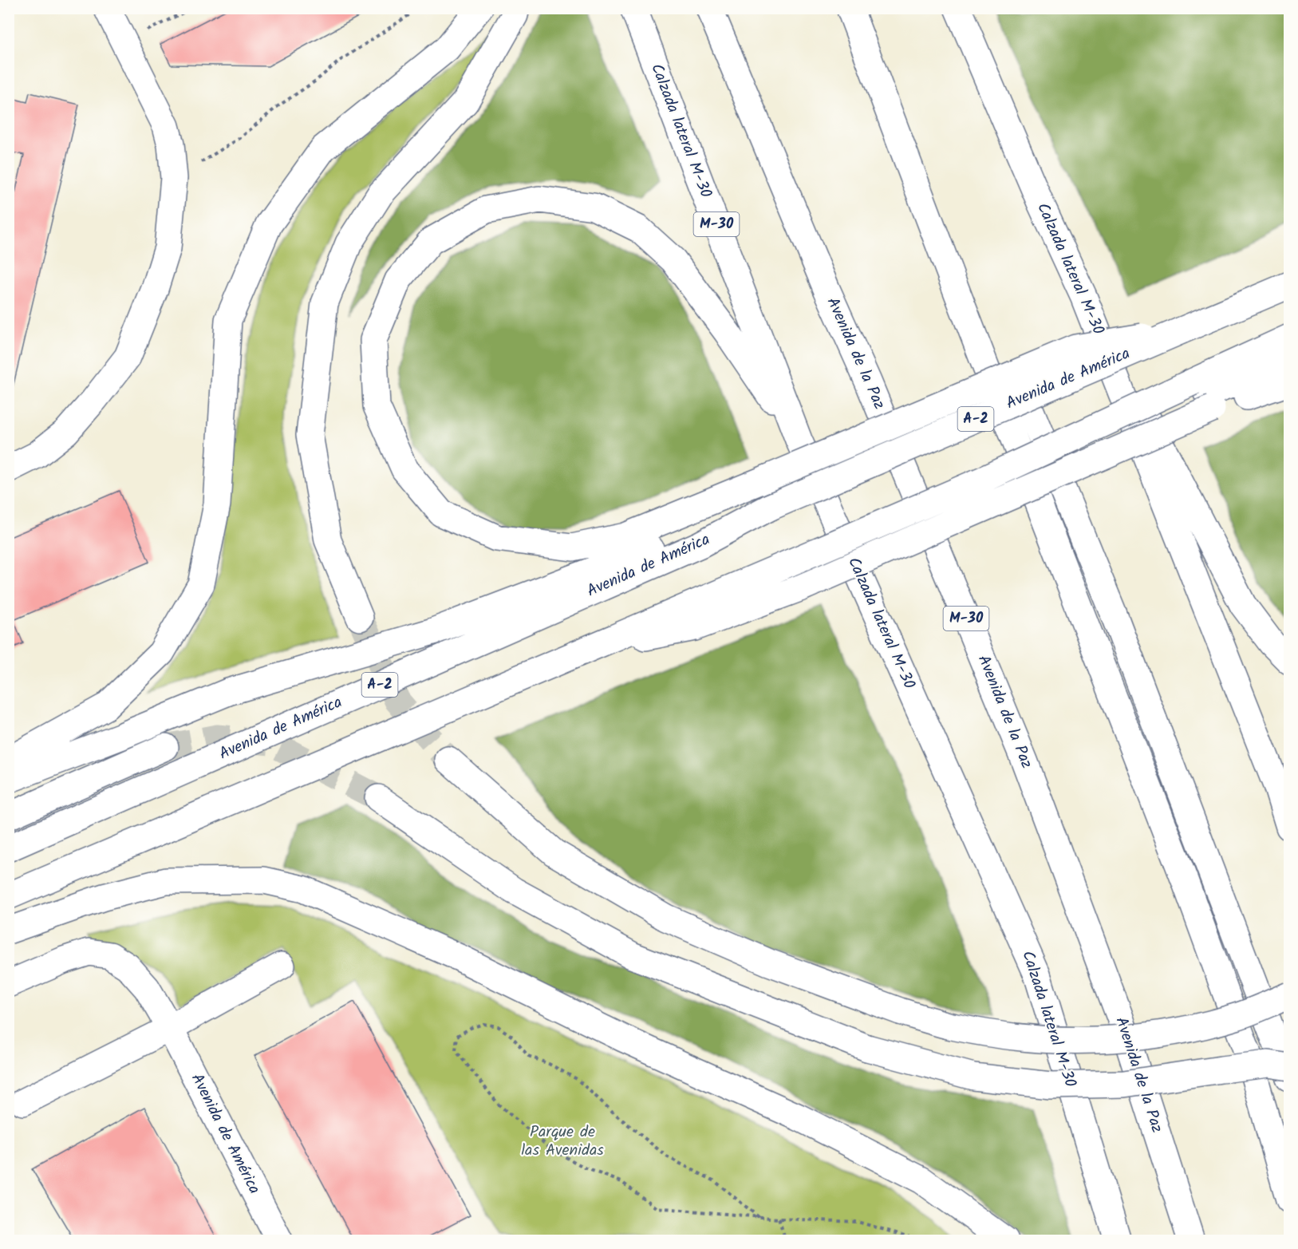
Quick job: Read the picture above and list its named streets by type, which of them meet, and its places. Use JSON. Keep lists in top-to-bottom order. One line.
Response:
{"streets":{"main road":["Calzada lateral M-30","M-30","Avenida de la Paz","Avenida de América","A-2"]},"parks":["Parque de las Avenidas"]}
